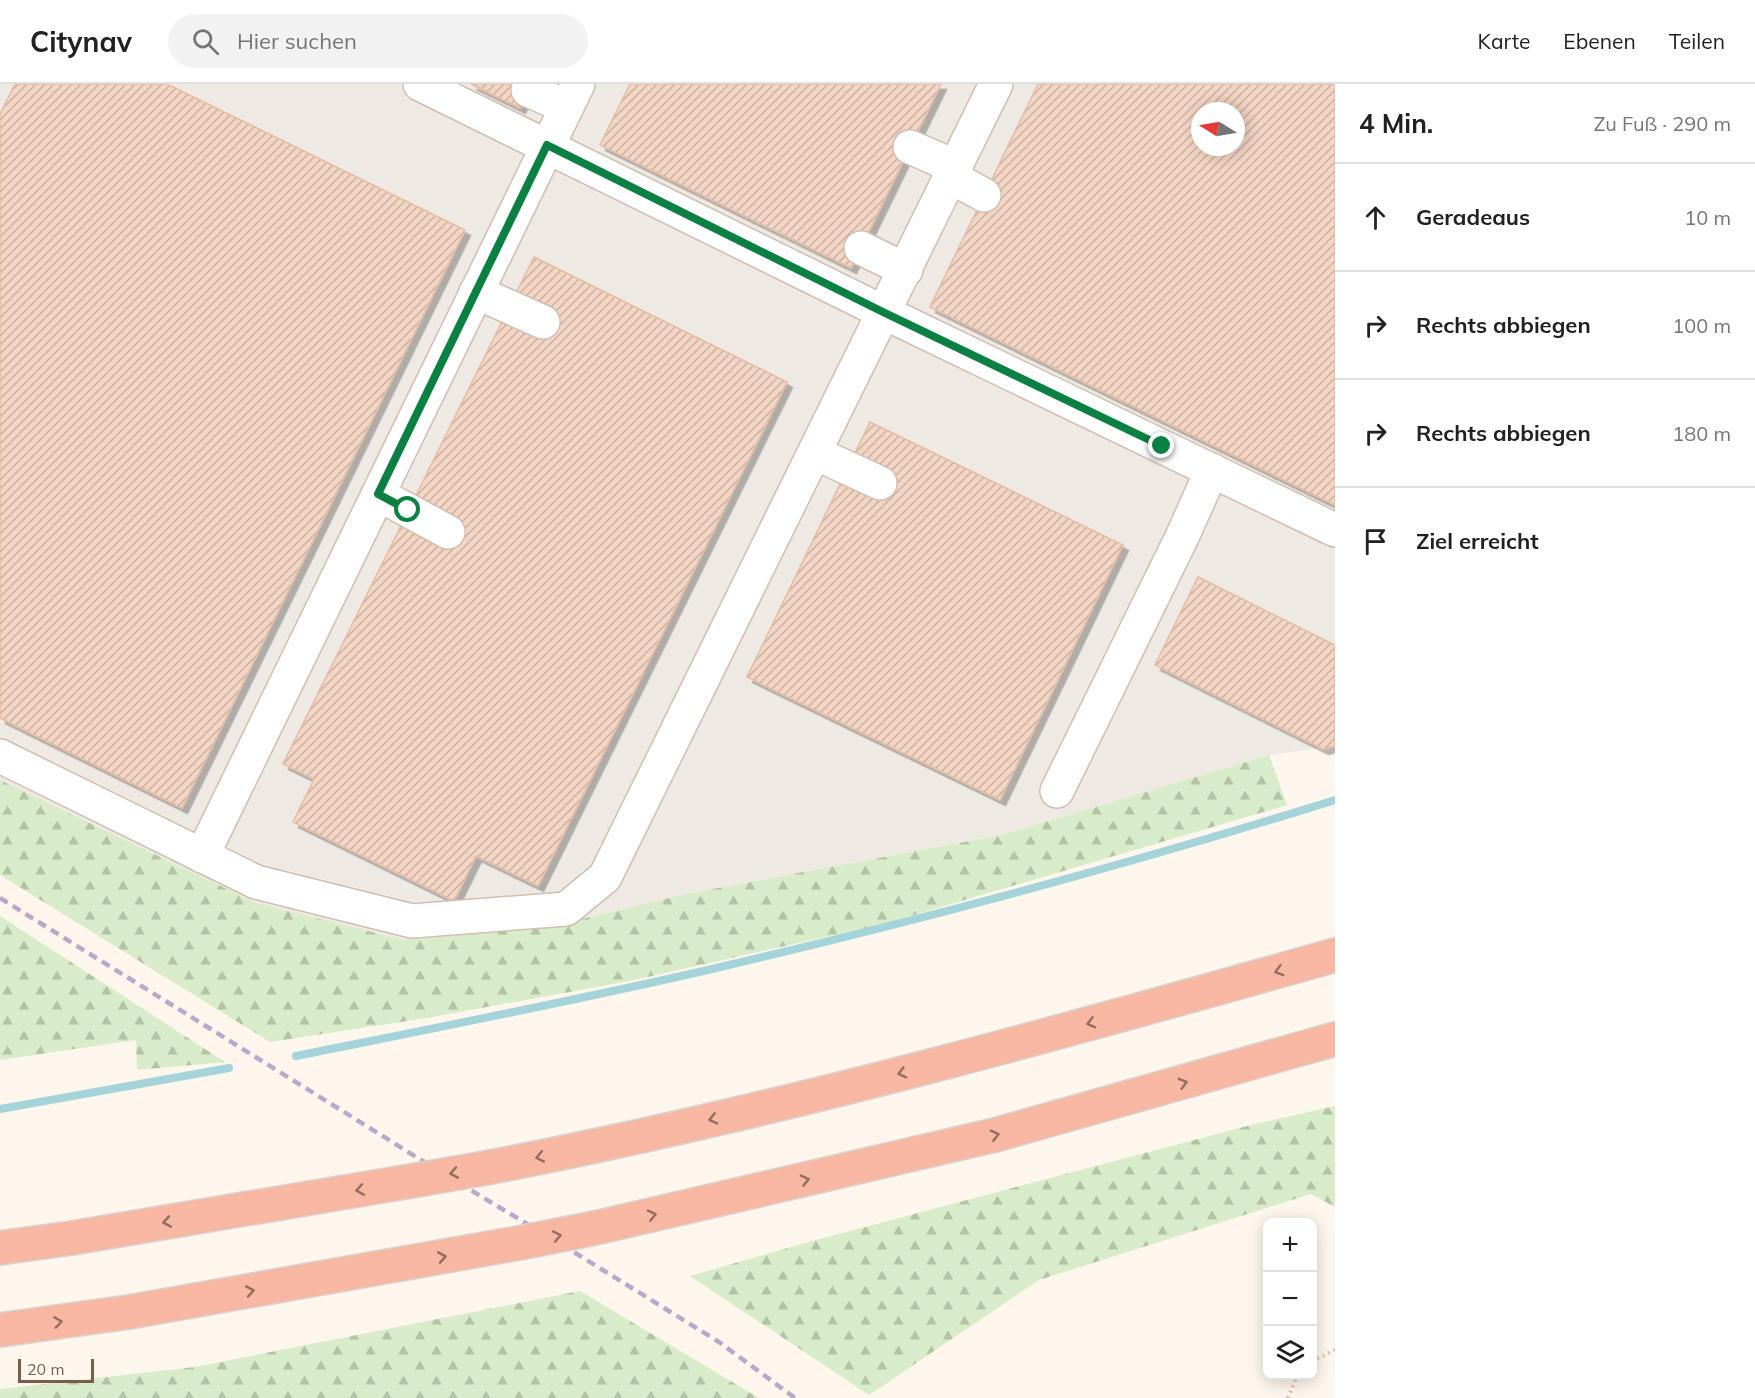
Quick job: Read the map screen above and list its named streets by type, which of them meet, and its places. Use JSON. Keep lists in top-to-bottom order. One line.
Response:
{"scale_bar":"20 m","north":"left","page":{"header":"Citynav","search":"Hier suchen","nav":["Karte","Ebenen","Teilen"],"heading":["4 Min.","Zu Fuß · 290 m"],"list":[["Geradeaus","10 m"],["Rechts abbiegen","100 m"],["Rechts abbiegen","180 m"],"Ziel erreicht"],"map_buttons":["+","−"],"scale":"20 m"}}
